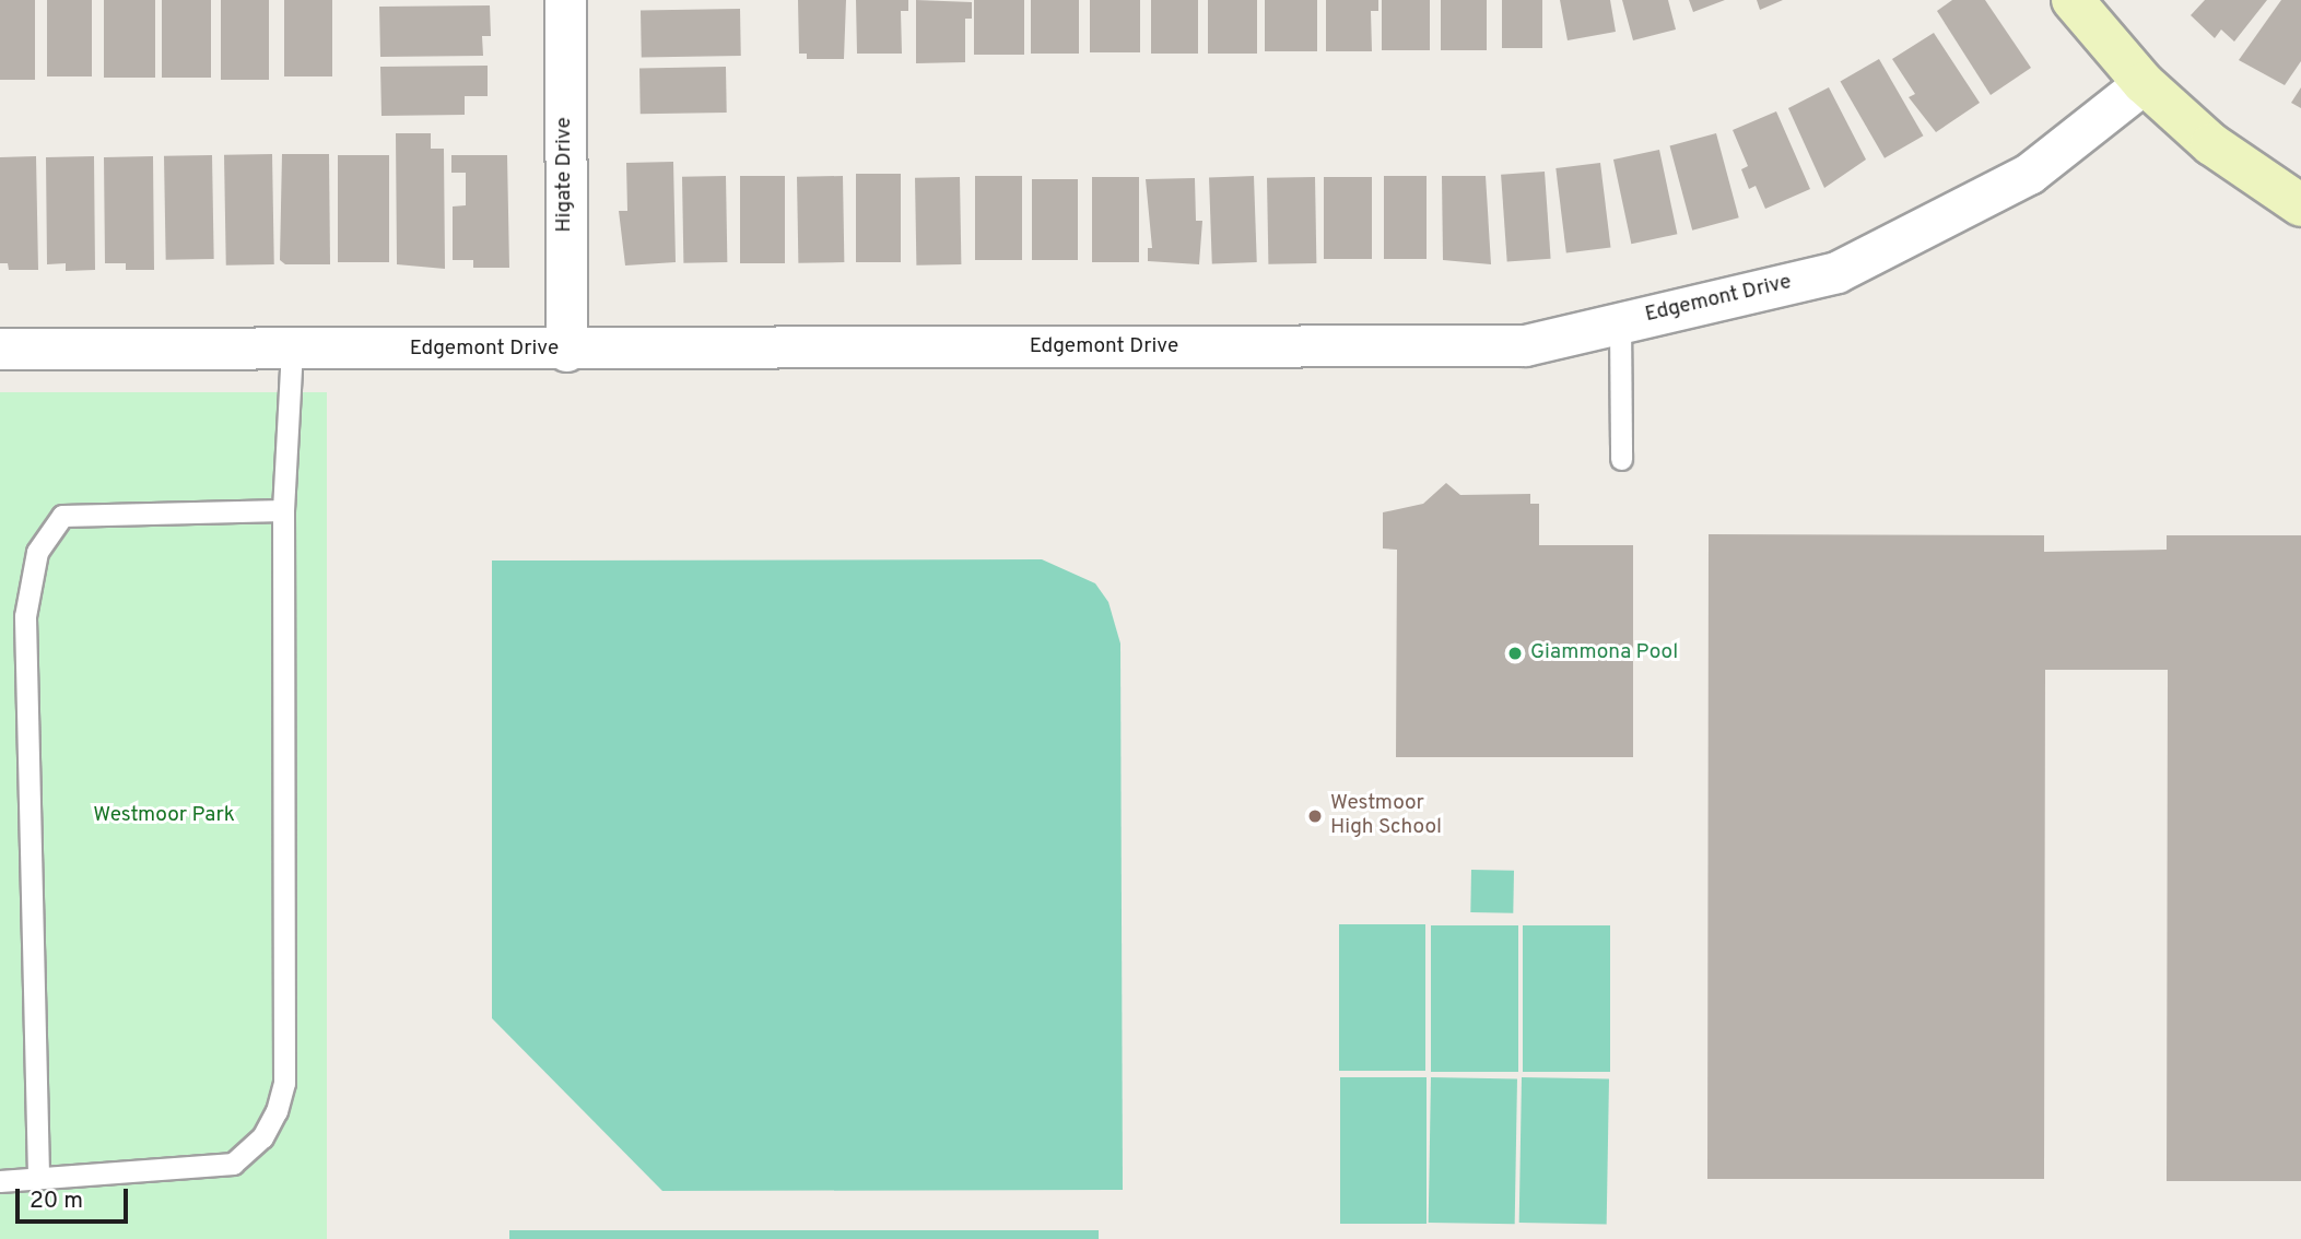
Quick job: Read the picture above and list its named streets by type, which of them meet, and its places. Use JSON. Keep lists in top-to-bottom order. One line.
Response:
{"streets":{"street":["Higate Drive","Edgemont Drive"]},"crossings":[["Higate Drive","Edgemont Drive"]],"parks":["Westmoor Park"],"places":["Giammona Pool","Westmoor High School"],"scale_bar":"20 m"}
